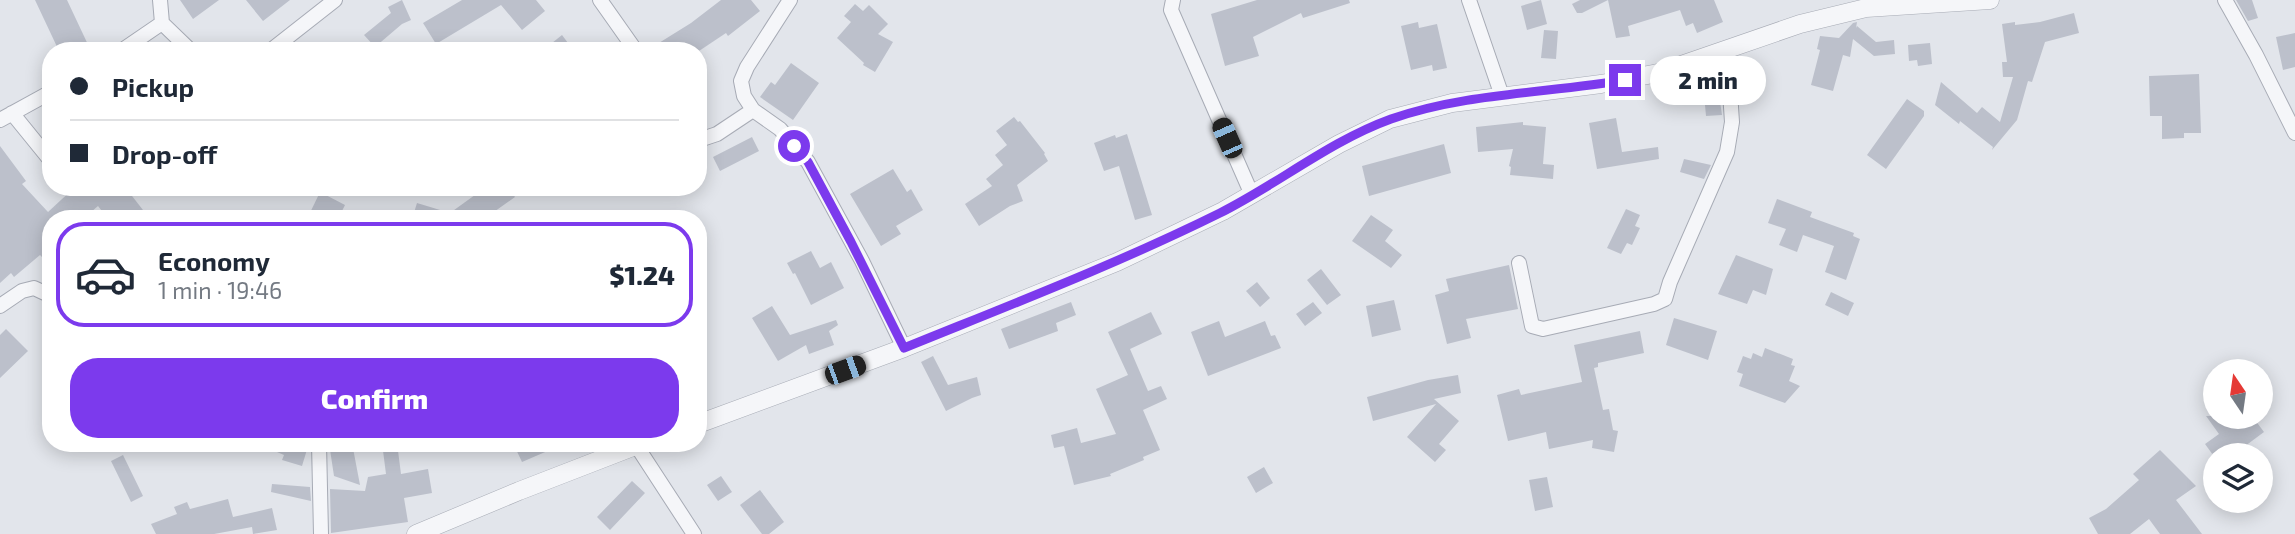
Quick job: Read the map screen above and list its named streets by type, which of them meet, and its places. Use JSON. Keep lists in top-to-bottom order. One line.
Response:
{"north":"top","page":{"banner":["Pickup","Drop-off"],"bubble":"2 min","list":[{"name":"Economy","note":"1 min · 19:46","value":"$1.24"}],"buttons":"Confirm"}}
